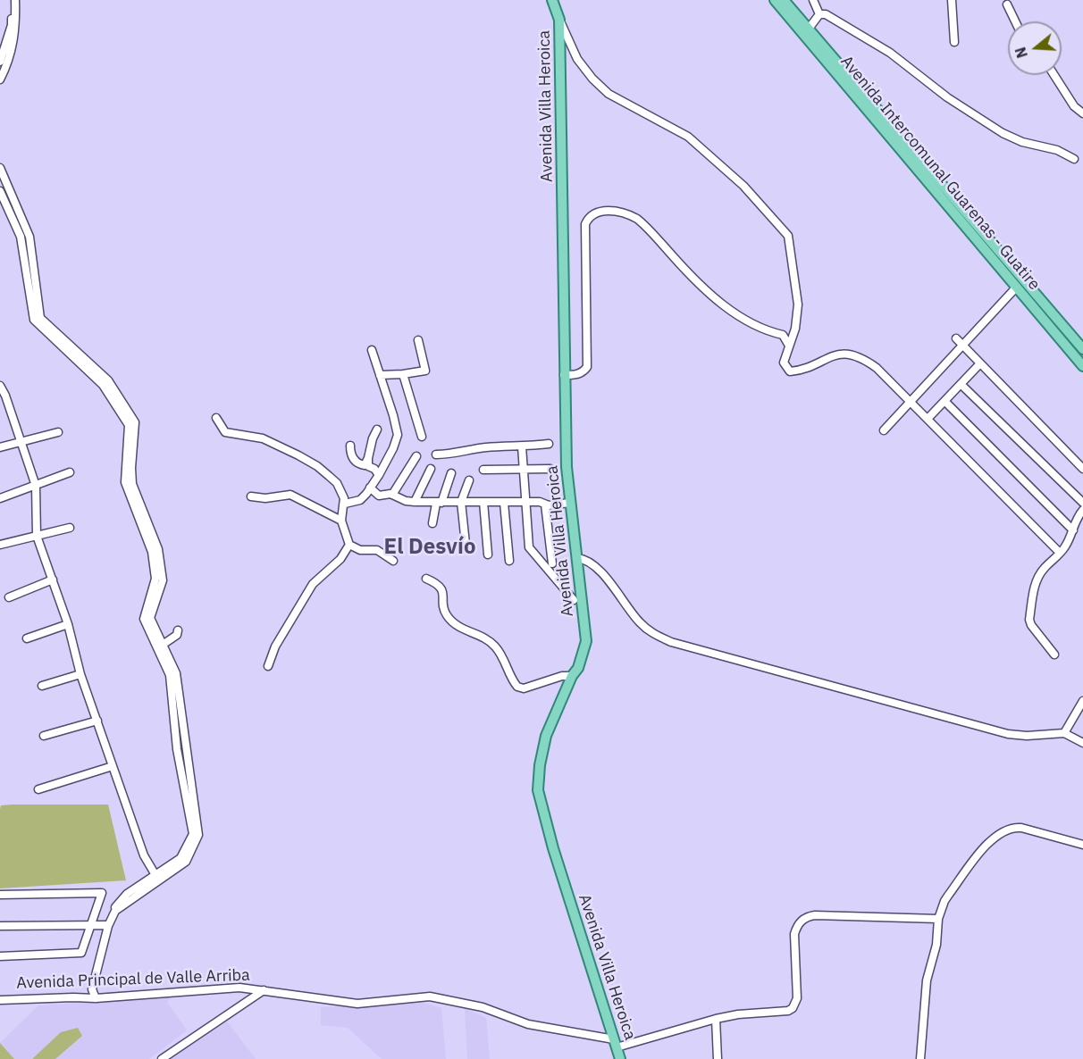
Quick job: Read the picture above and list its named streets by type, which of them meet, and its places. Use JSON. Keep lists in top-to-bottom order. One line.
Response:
{"streets":{"main road":["Avenida Villa Heroica","Avenida Intercomunal Guarenas - Guatire"],"street":["Avenida Principal de Valle Arriba"]},"crossings":[["Avenida Villa Heroica","Avenida Principal de Valle Arriba"]],"districts":["El Desvío"],"north":"left"}
